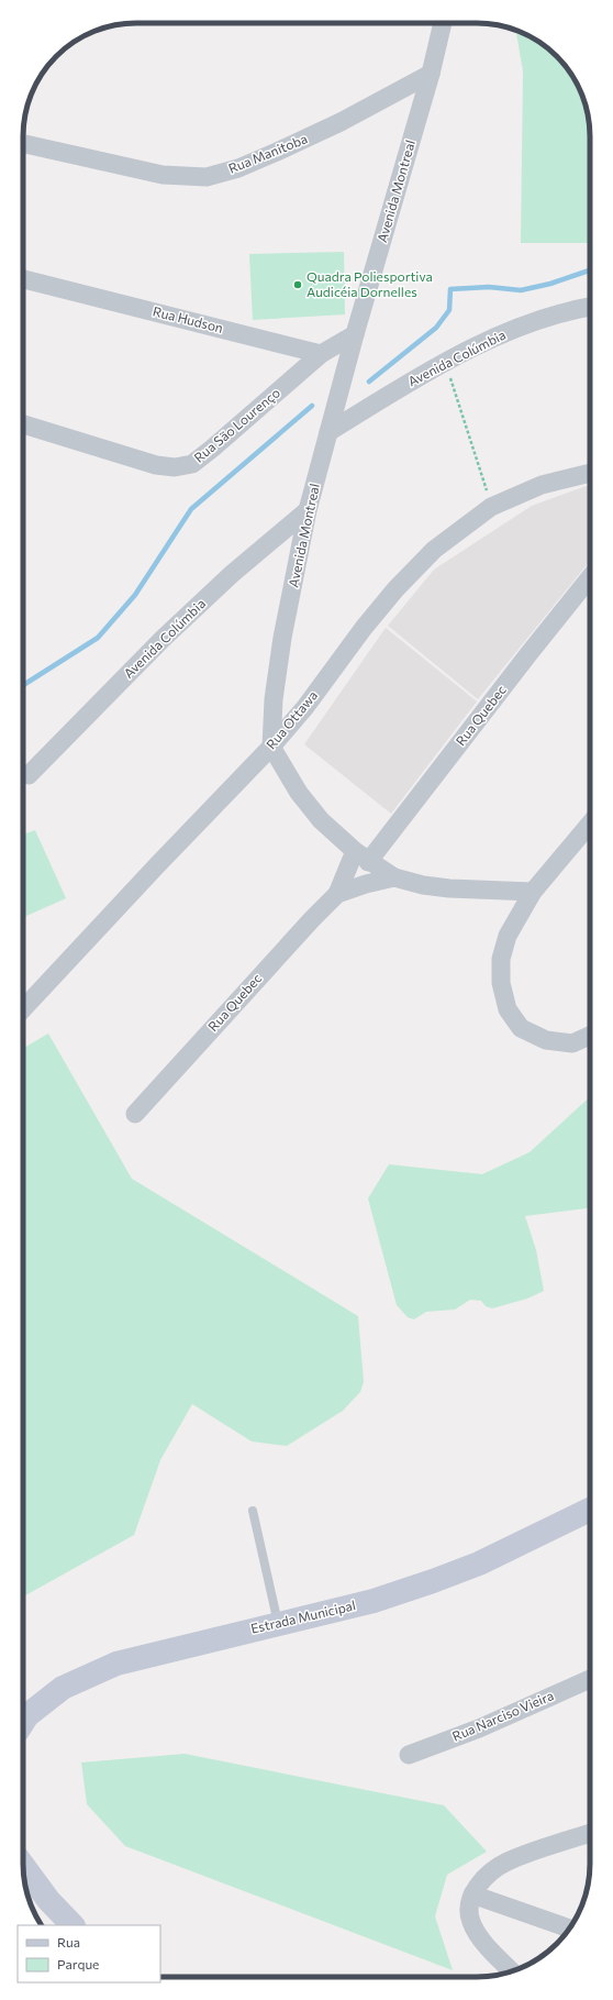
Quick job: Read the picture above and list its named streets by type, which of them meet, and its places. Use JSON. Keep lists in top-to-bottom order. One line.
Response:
{"streets":{"main road":["Estrada Municipal"],"street":["Rua Manitoba","Avenida Montreal","Rua Hudson","Avenida Colúmbia","Rua São Lourenço","Rua Quebec","Rua Ottawa","Rua Narciso Vieira"]},"crossings":[["Rua Manitoba","Avenida Montreal"],["Avenida Montreal","Avenida Colúmbia"],["Avenida Montreal","Rua Ottawa"],["Rua Hudson","Rua São Lourenço"]],"places":["Quadra Poliesportiva Audicéia Dornelles"],"legend":["Rua","Parque"]}
